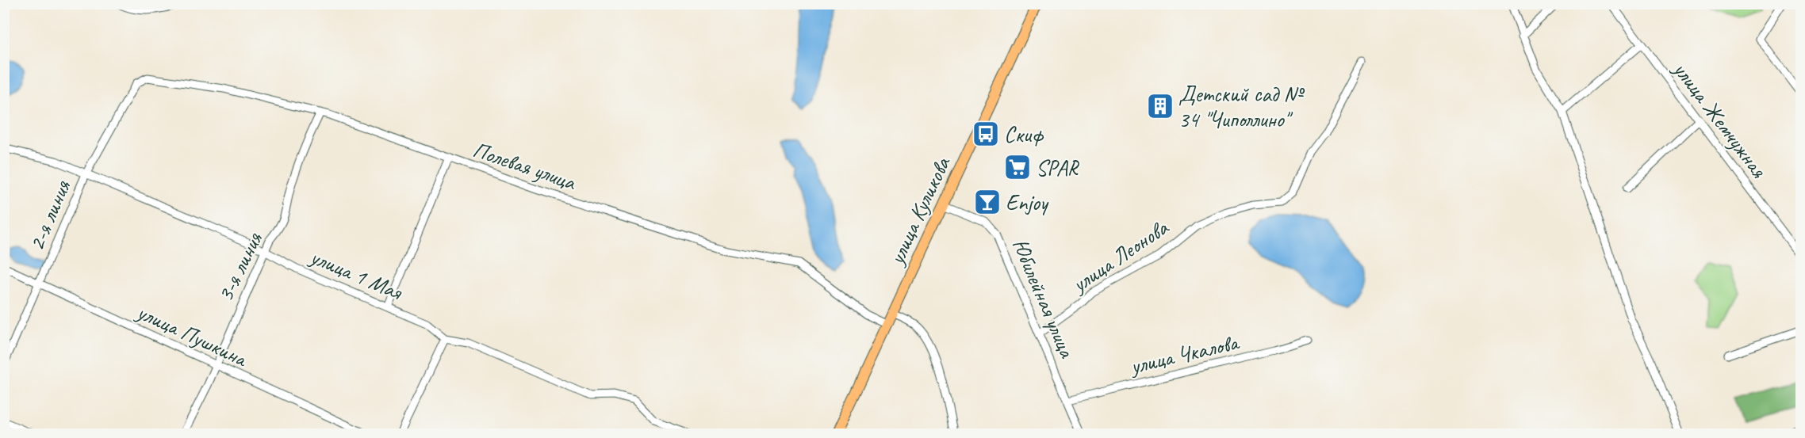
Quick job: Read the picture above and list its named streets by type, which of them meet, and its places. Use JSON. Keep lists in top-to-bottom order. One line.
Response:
{"streets":{"main road":["улица Куликова"],"street":["улица Жемчужная","Полевая улица","2-я линия","улица Леонова","3-я линия","улица 1 Мая","Юбилейная улица","улица Пушкина","улица Чкалова"]},"crossings":[["Полевая улица","улица Куликова"],["Полевая улица","2-я линия"],["Полевая улица","3-я линия"],["улица Куликова","Юбилейная улица"],["2-я линия","улица 1 Мая"],["2-я линия","улица Пушкина"],["улица Леонова","Юбилейная улица"],["3-я линия","улица 1 Мая"],["3-я линия","улица Пушкина"],["Юбилейная улица","улица Чкалова"]],"places":{"building":["Детский сад № 34 \"Чиполлино\""],"bus stop":["Скиф"],"supermarket":["SPAR"],"bar":["Enjoy"]}}
